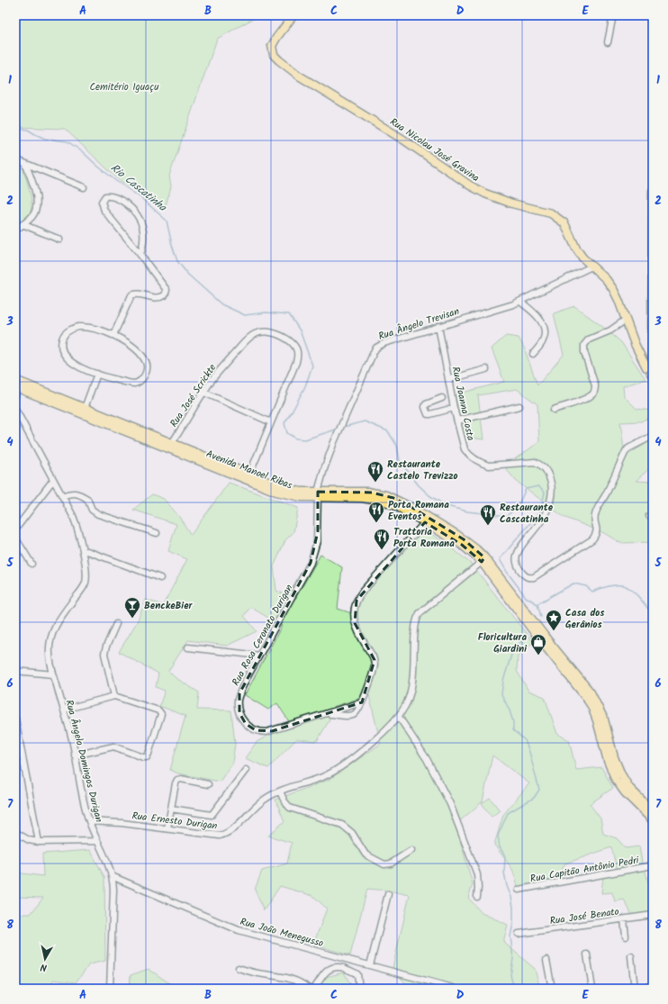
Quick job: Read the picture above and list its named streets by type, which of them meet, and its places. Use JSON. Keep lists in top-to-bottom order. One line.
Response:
{"streets":{"main road":["Rua Nicolau José Gravina","Avenida Manoel Ribas"],"street":["Rua Ângelo Trevisan","Rua José Scrickte","Rua Joanna Costa","Rua Rosa Ceronato Durigan","Rua Ângelo Domingos Durigan","Rua Ernesto Durigan","Rua Capitão Antônio Pedri","Rua José Benato","Rua João Menegusso"]},"crossings":[["Rua Nicolau José Gravina","Rua Ângelo Trevisan"],["Rua Ângelo Trevisan","Rua Joanna Costa"],["Rua Ângelo Trevisan","Avenida Manoel Ribas"],["Rua Ângelo Trevisan","Rua Rosa Ceronato Durigan"],["Rua José Scrickte","Avenida Manoel Ribas"],["Avenida Manoel Ribas","Rua Rosa Ceronato Durigan"],["Avenida Manoel Ribas","Rua Ernesto Durigan"],["Rua Ângelo Domingos Durigan","Rua Ernesto Durigan"],["Rua Ângelo Domingos Durigan","Rua João Menegusso"]],"water":["Rio Cascatinha"],"parks":["Cemitério Iguaçu"],"places":{"restaurant":["Restaurante Castelo Trevizzo","Porta Romana Eventos","Restaurante Cascatinha","Trattoria Porta Romana"],"bar":["BenckeBier"],"place":["Casa dos Gerânios"],"shop":["Floricultura Giardini"]},"north":"bottom","grid":{"columns":["A","B","C","D","E"],"rows":["1","2","3","4","5","6","7","8"]}}
